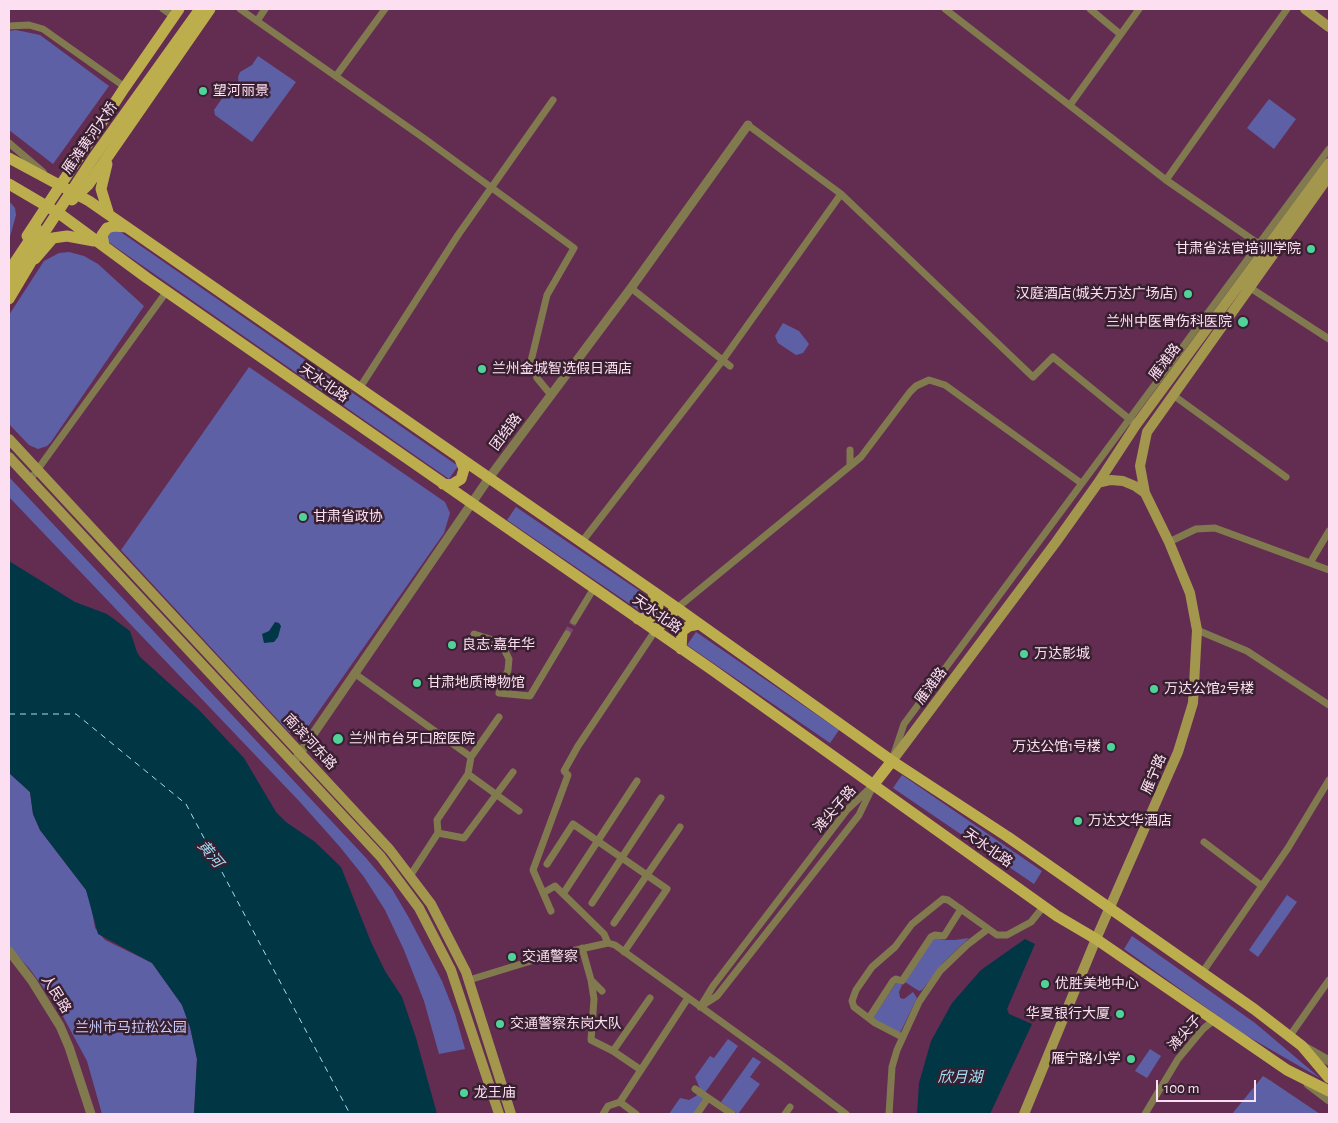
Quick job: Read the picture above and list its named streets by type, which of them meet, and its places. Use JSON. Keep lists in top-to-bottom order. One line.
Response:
{"streets":{"main road":["雁滩黄河大桥","雁滩路","天水北路","南滨河东路","雁宁路"],"street":["团结路","滩尖子路","人民路","滩尖子"]},"crossings":[["雁滩路","天水北路"],["雁滩路","雁宁路"],["天水北路","团结路"],["天水北路","雁宁路"],["天水北路","滩尖子路"],["天水北路","滩尖子"],["团结路","南滨河东路"]],"water":["黄河","欣月湖"],"parks":["兰州市马拉松公园"],"places":["望河丽景","甘肃省法官培训学院","汉庭酒店(城关万达广场店)","兰州中医骨伤科医院","兰州金城智选假日酒店","甘肃省政协","良志·嘉年华","万达影城","甘肃地质博物馆","万达公馆2号楼","兰州市台牙口腔医院","万达公馆1号楼","万达文华酒店","交通警察","优胜美地中心","华夏银行大厦","交通警察东岗大队","雁宁路小学","龙王庙"],"scale_bar":"100 m"}
